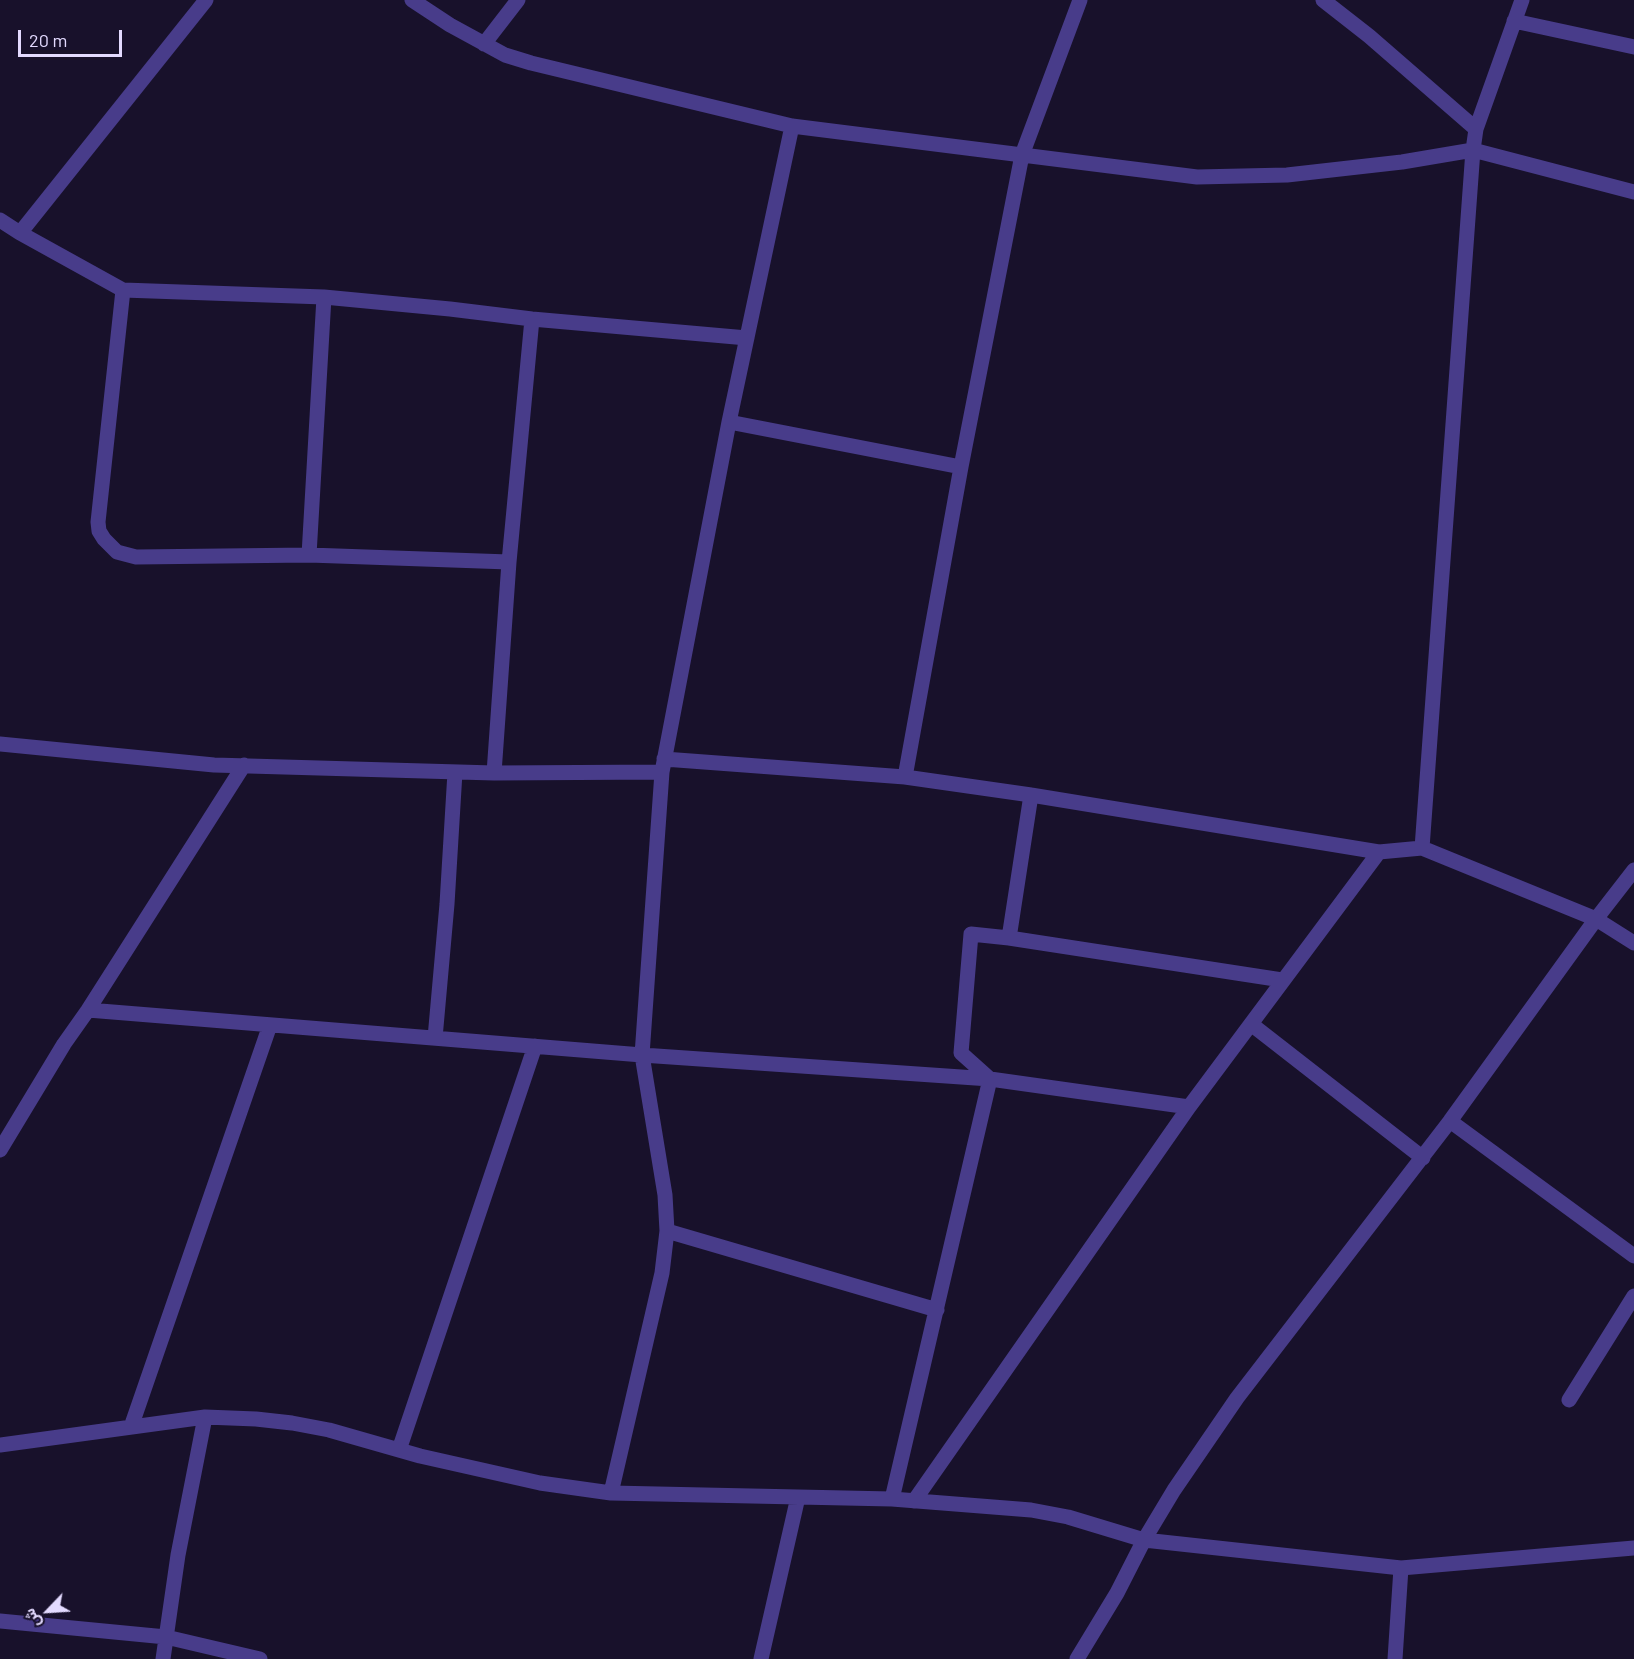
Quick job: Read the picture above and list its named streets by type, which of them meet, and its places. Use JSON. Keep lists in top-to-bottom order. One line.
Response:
{"scale_bar":"20 m","north":"bottom left"}
